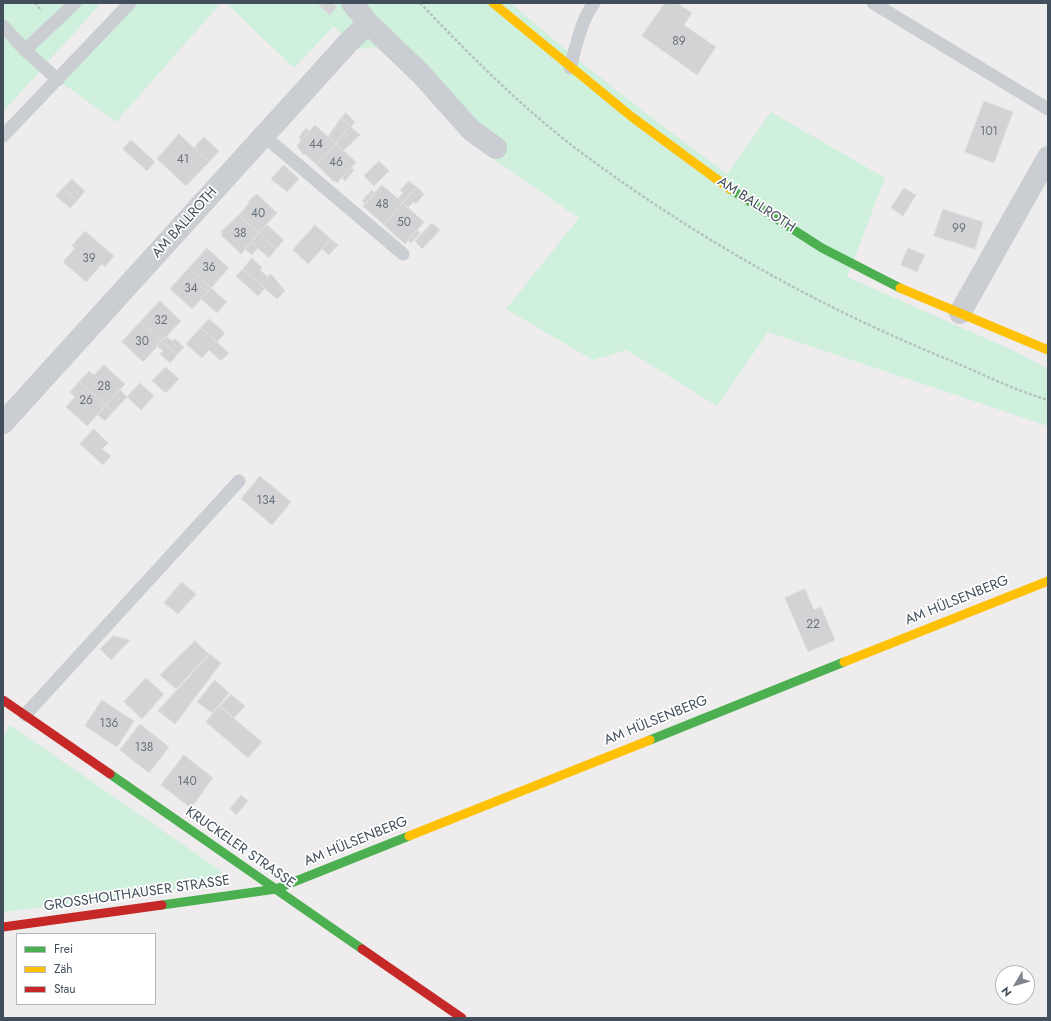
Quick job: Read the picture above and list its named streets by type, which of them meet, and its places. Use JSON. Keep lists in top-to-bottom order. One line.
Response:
{"streets":{"street":["AM BALLROTH","AM HÜLSENBERG","KRUCKELER STRASSE","GROSSHOLTHAUSER STRASSE"]},"crossings":[["AM HÜLSENBERG","KRUCKELER STRASSE"],["AM HÜLSENBERG","GROSSHOLTHAUSER STRASSE"],["KRUCKELER STRASSE","GROSSHOLTHAUSER STRASSE"]],"house_numbers":["89","101","44","41","46","48","40","50","99","38","39","36","34","32","30","28","26","134","22","136","138","140"],"legend":["Frei","Zäh","Stau"],"north":"bottom left"}
